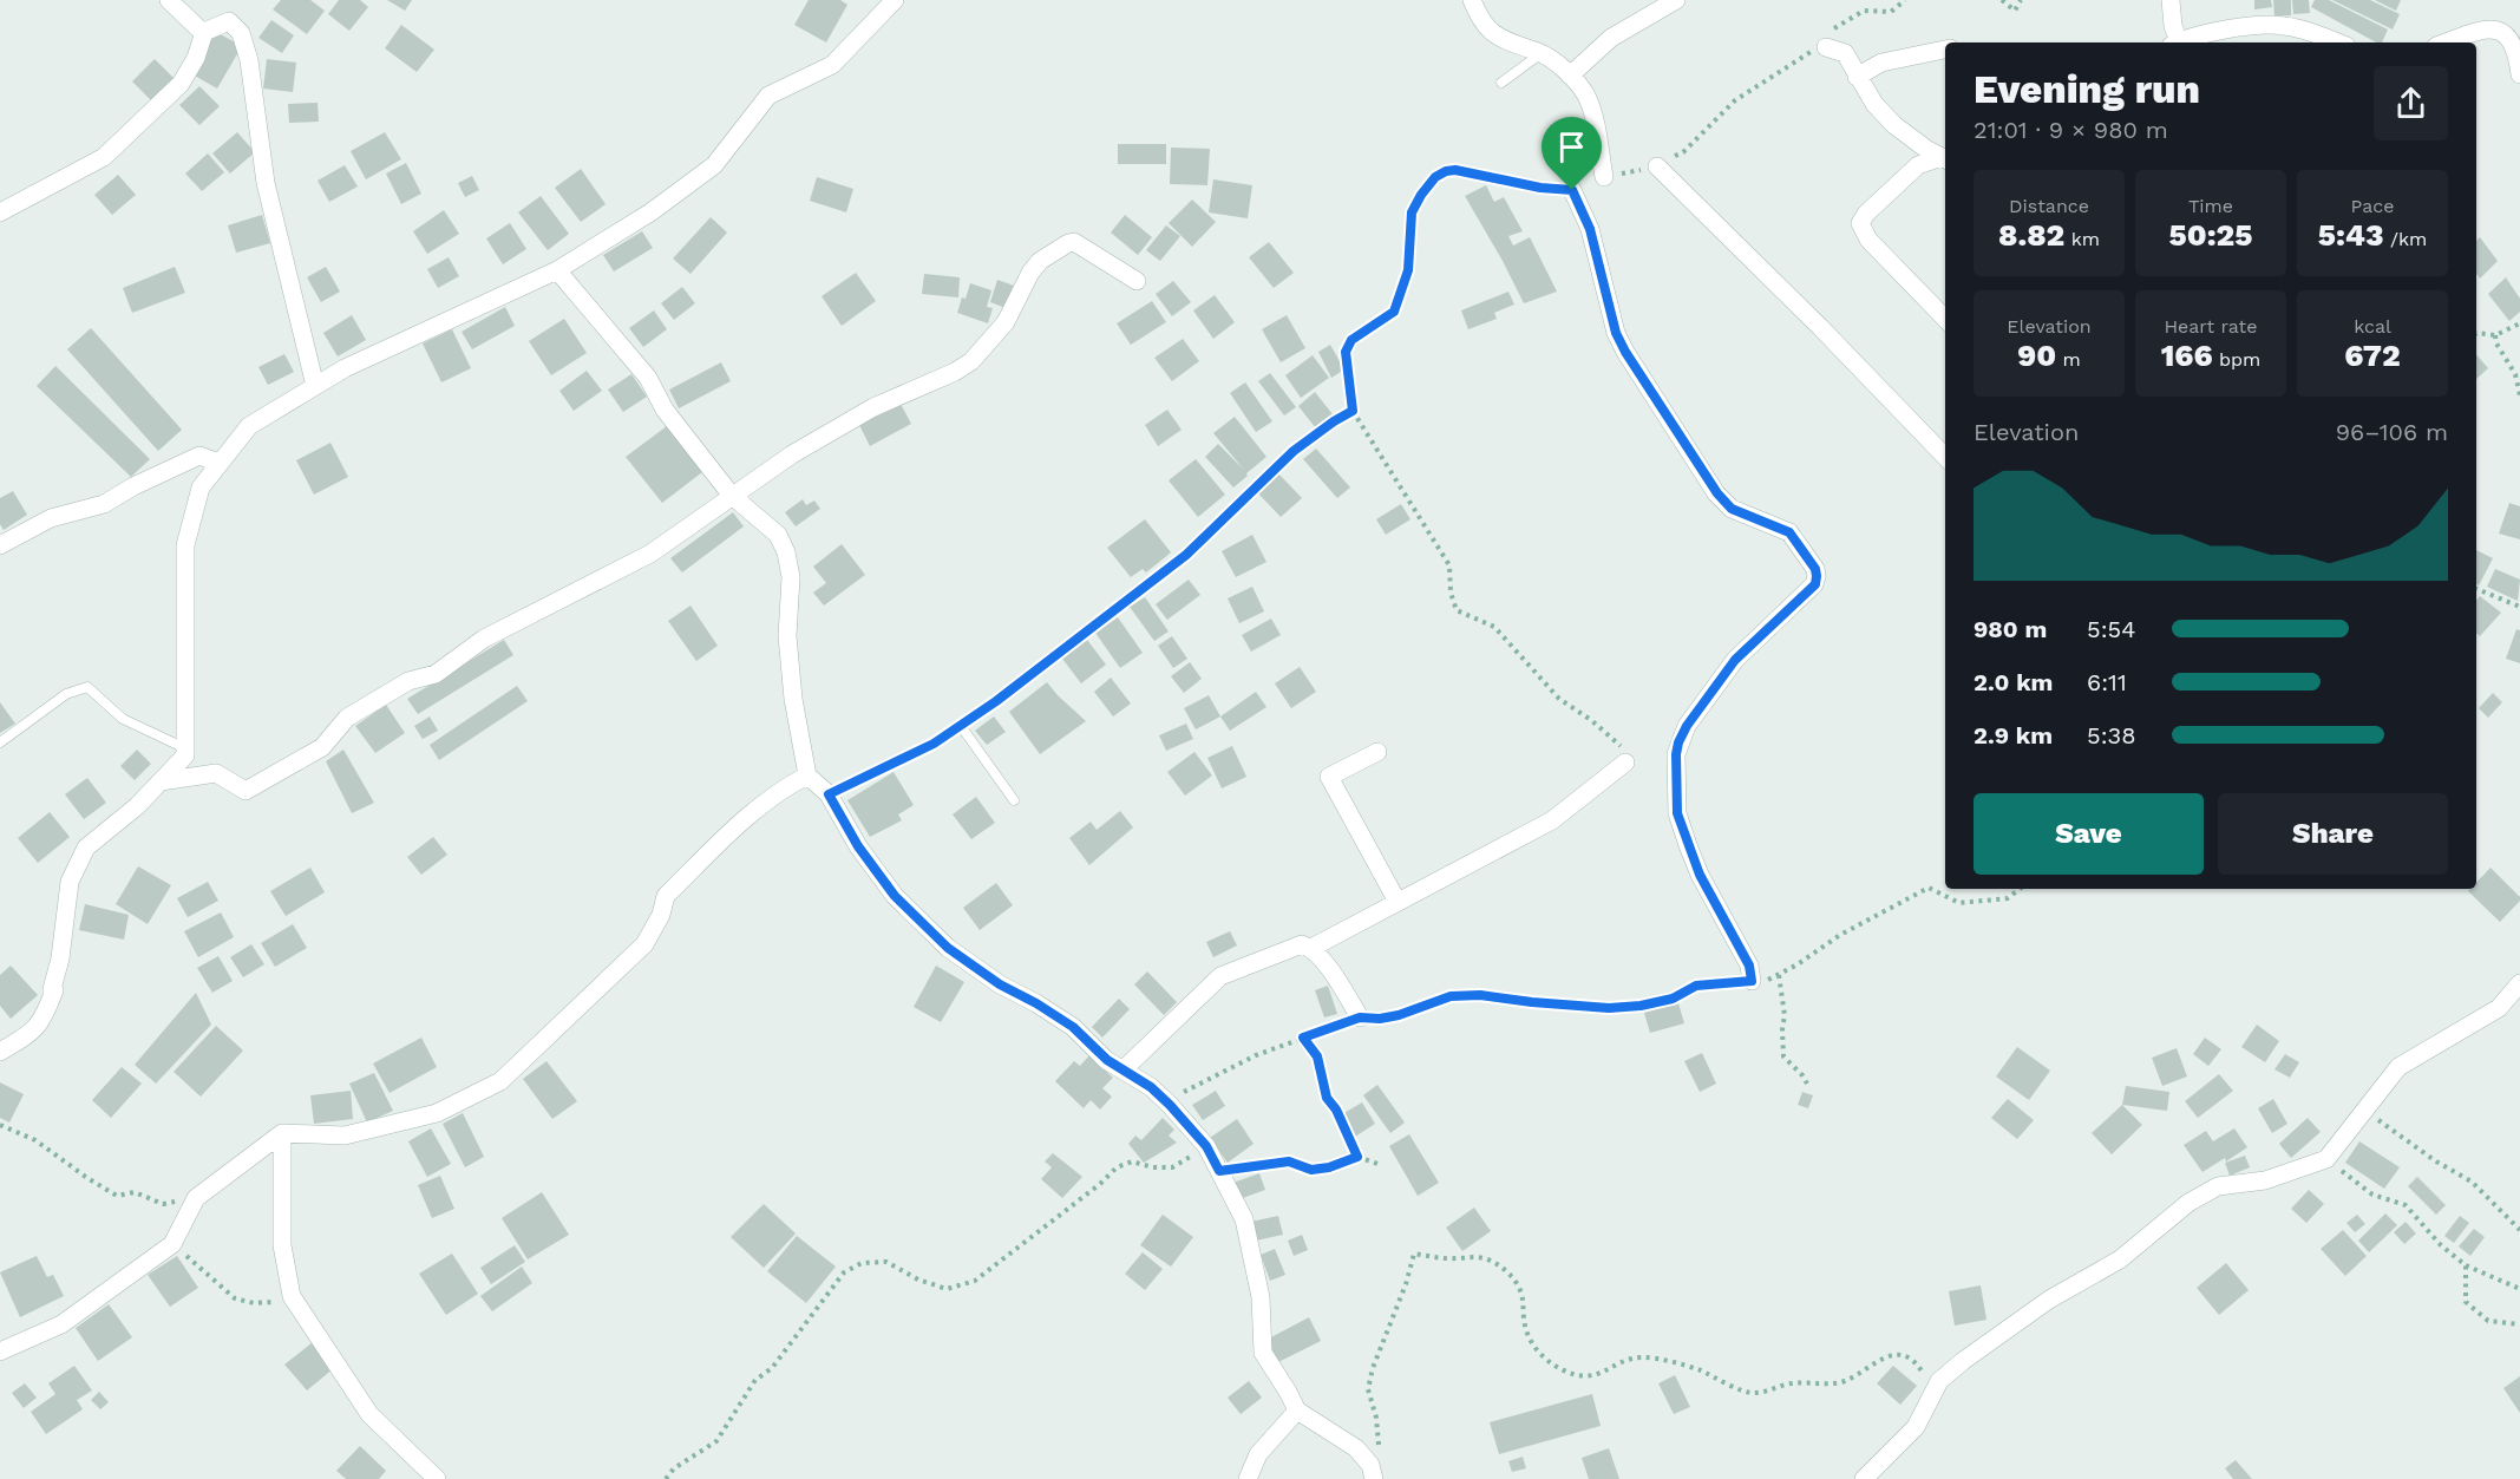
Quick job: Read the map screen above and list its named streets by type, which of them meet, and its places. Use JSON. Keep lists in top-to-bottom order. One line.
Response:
{"page":{"heading":["Evening run","21:01 · 9 × 980 m"],"stats":[["Distance","8.82 km"],["Time","50:25"],["Pace","5:43 /km"],["Elevation","90 m"],["Heart rate","166 bpm"],["kcal","672"]],"chart":["Elevation","96–106 m"],"list":[{"name":"980 m","note":"5:54"},{"name":"2.0 km","note":"6:11"},{"name":"2.9 km","note":"5:38"}],"buttons":["Save","Share"]}}
